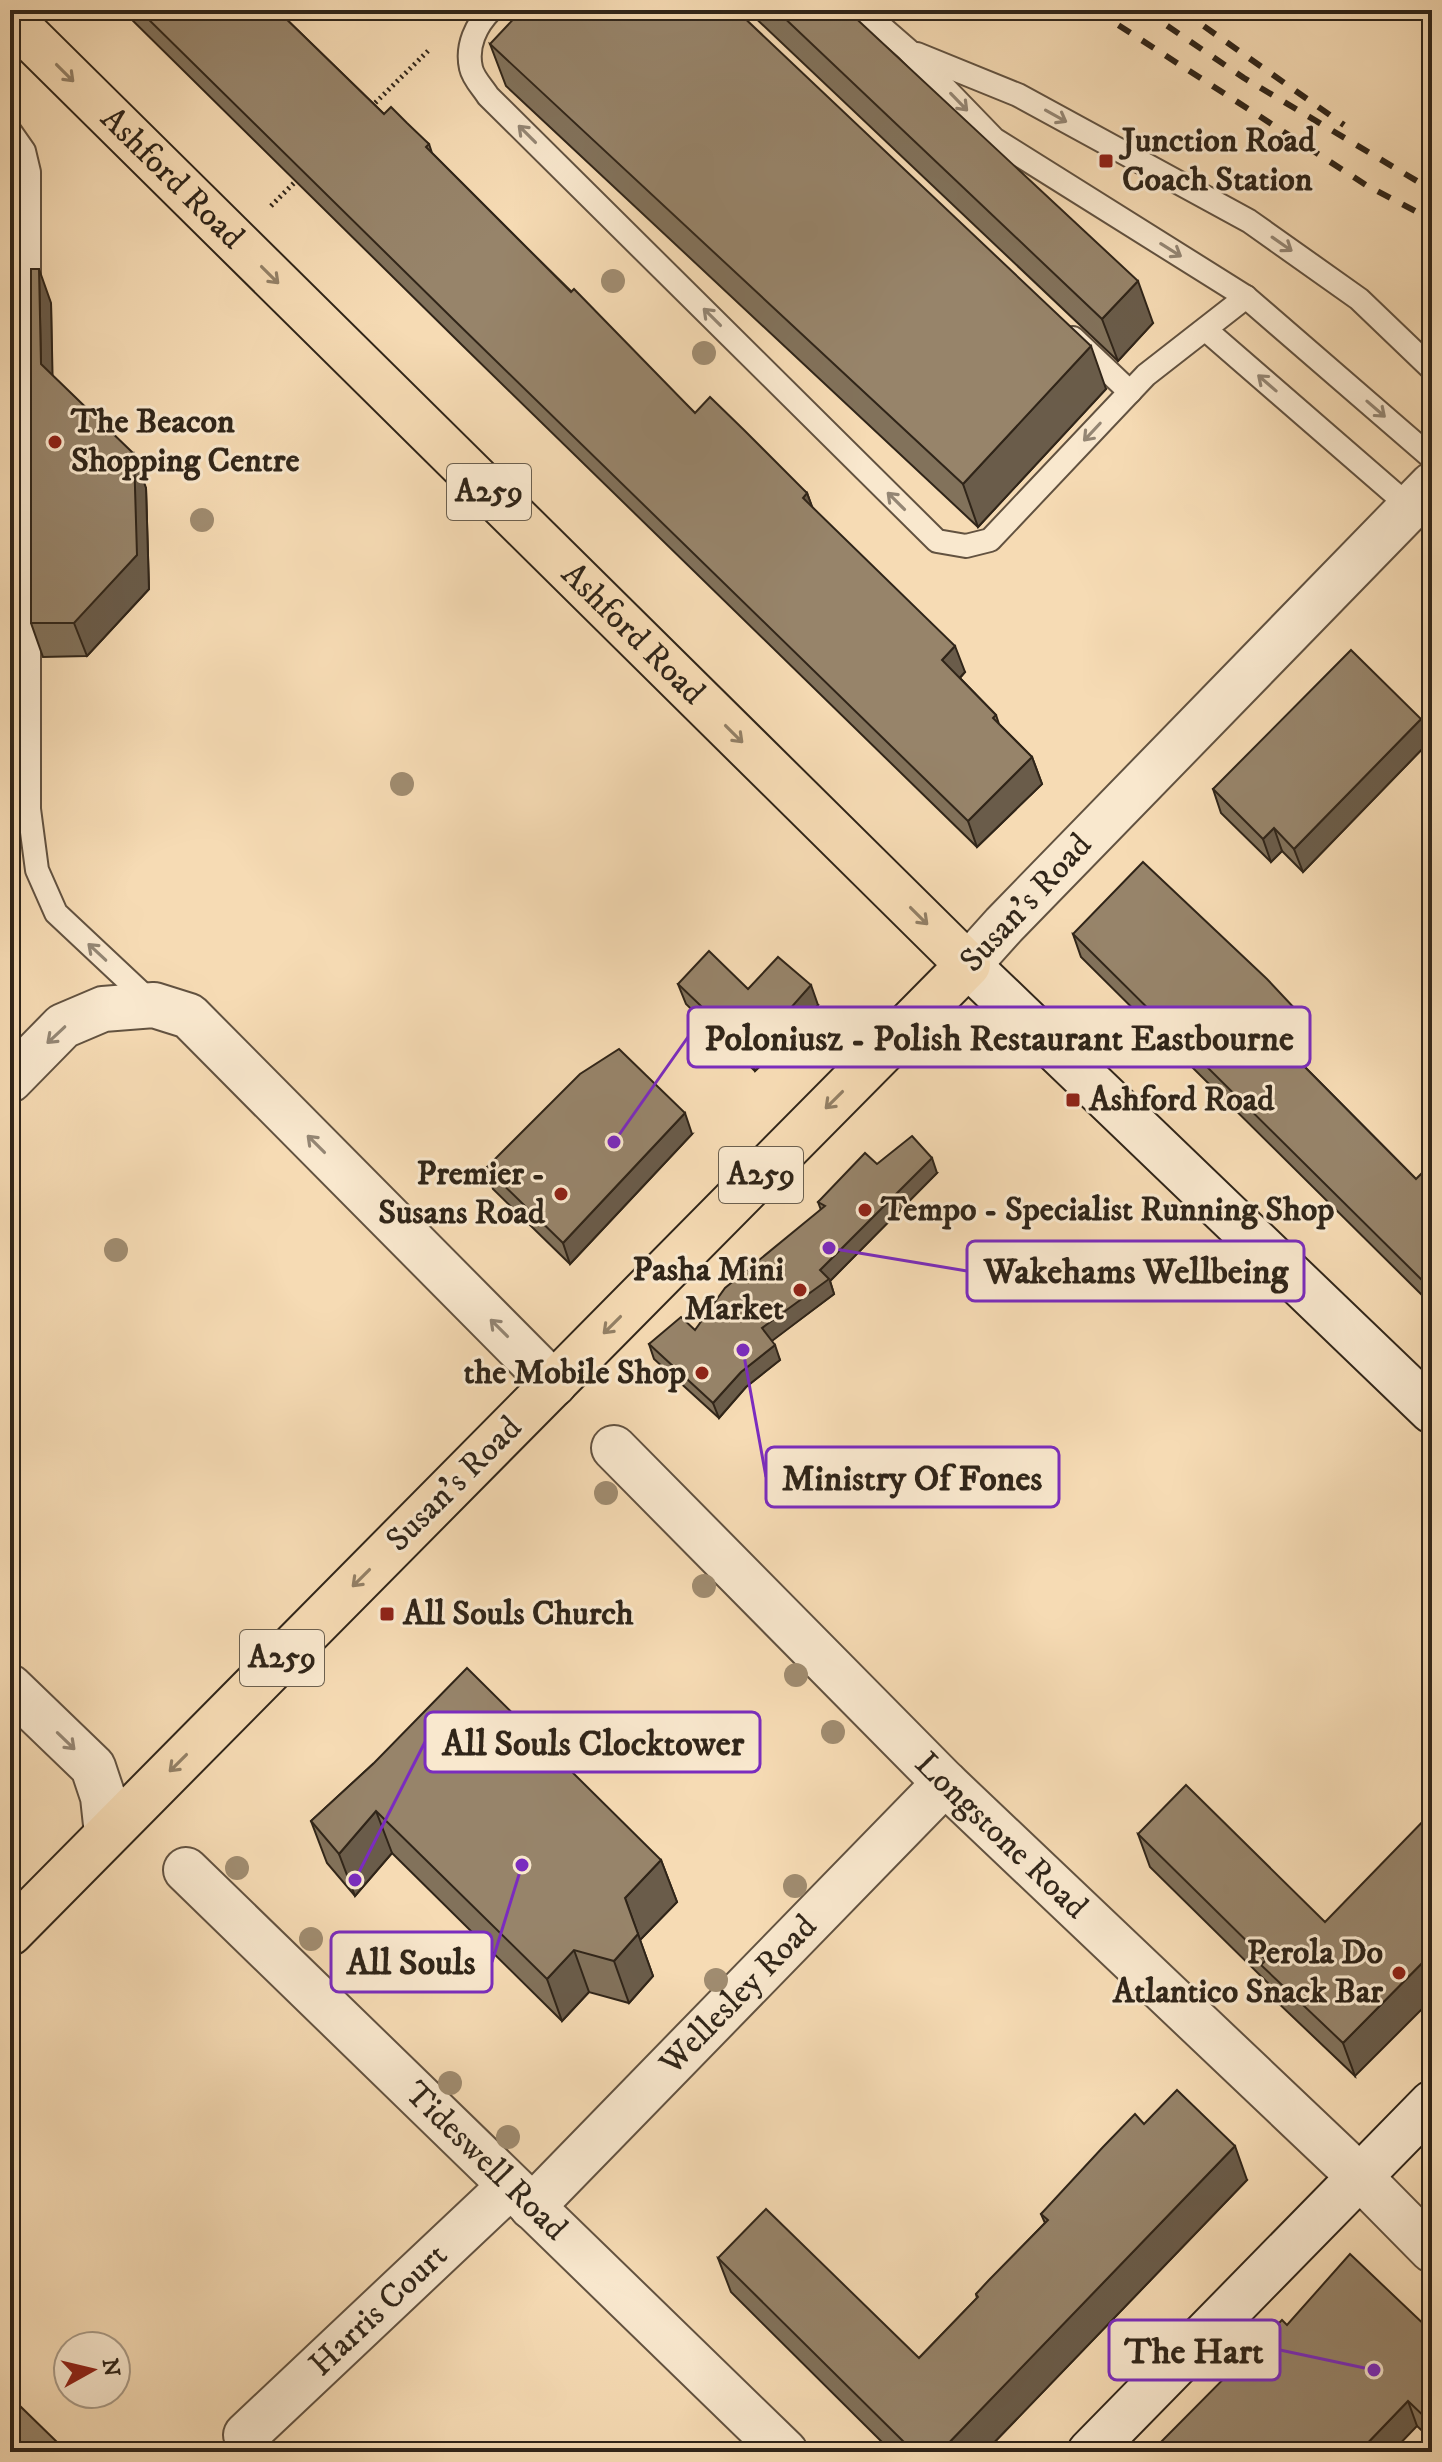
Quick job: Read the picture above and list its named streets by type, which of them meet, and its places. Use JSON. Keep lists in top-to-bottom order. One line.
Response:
{"streets":{"main road":["Ashford Road","A259","Susan's Road"],"street":["Longstone Road","Wellesley Road","Tideswell Road","Harris Court"]},"crossings":[["Ashford Road","Susan's Road"],["Longstone Road","Wellesley Road"],["Wellesley Road","Tideswell Road"],["Wellesley Road","Harris Court"],["Tideswell Road","Harris Court"]],"one_way":["Ashford Road","Susan's Road"],"places":{"transit":["Junction Road Coach Station","Ashford Road","All Souls Church"],"other":["The Beacon Shopping Centre","Poloniusz - Polish Restaurant Eastbourne","Premier - Susans Road","Tempo - Specialist Running Shop","Wakehams Wellbeing","Pasha Mini Market","Ministry Of Fones","the Mobile Shop","All Souls","All Souls Clocktower","Perola Do Atlantico Snack Bar","The Hart"]},"north":"right"}
